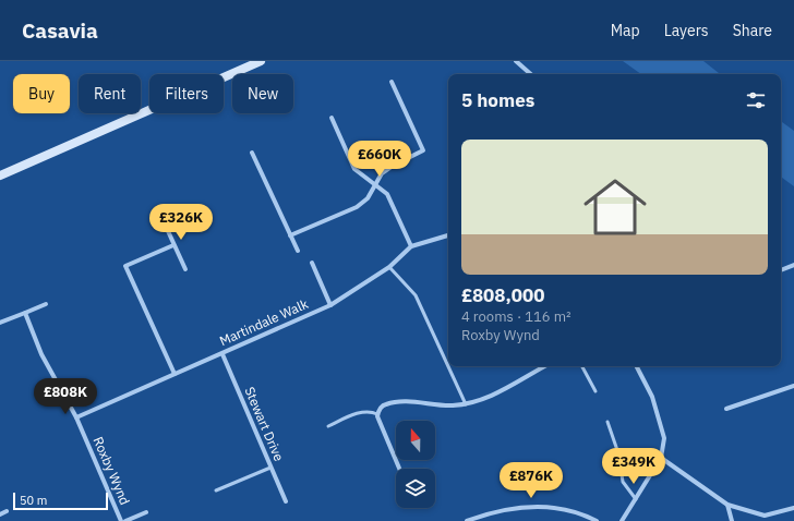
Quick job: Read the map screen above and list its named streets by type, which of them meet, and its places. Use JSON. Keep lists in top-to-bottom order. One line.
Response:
{"streets":{"street":["Martindale Walk","Stewart Drive","Roxby Wynd"]},"crossings":[["Martindale Walk","Stewart Drive"],["Martindale Walk","Roxby Wynd"]],"scale_bar":"50 m","north":"top","page":{"header":"Casavia","nav":["Map","Layers","Share"],"chip":["Buy","Rent","Filters","New"],"heading":"5 homes","list":[{"name":"£808,000","note":"4 rooms · 116 m² · Roxby Wynd"}],"price":["£660K","£326K","£808K","£349K","£876K"],"scale":"50 m"}}
